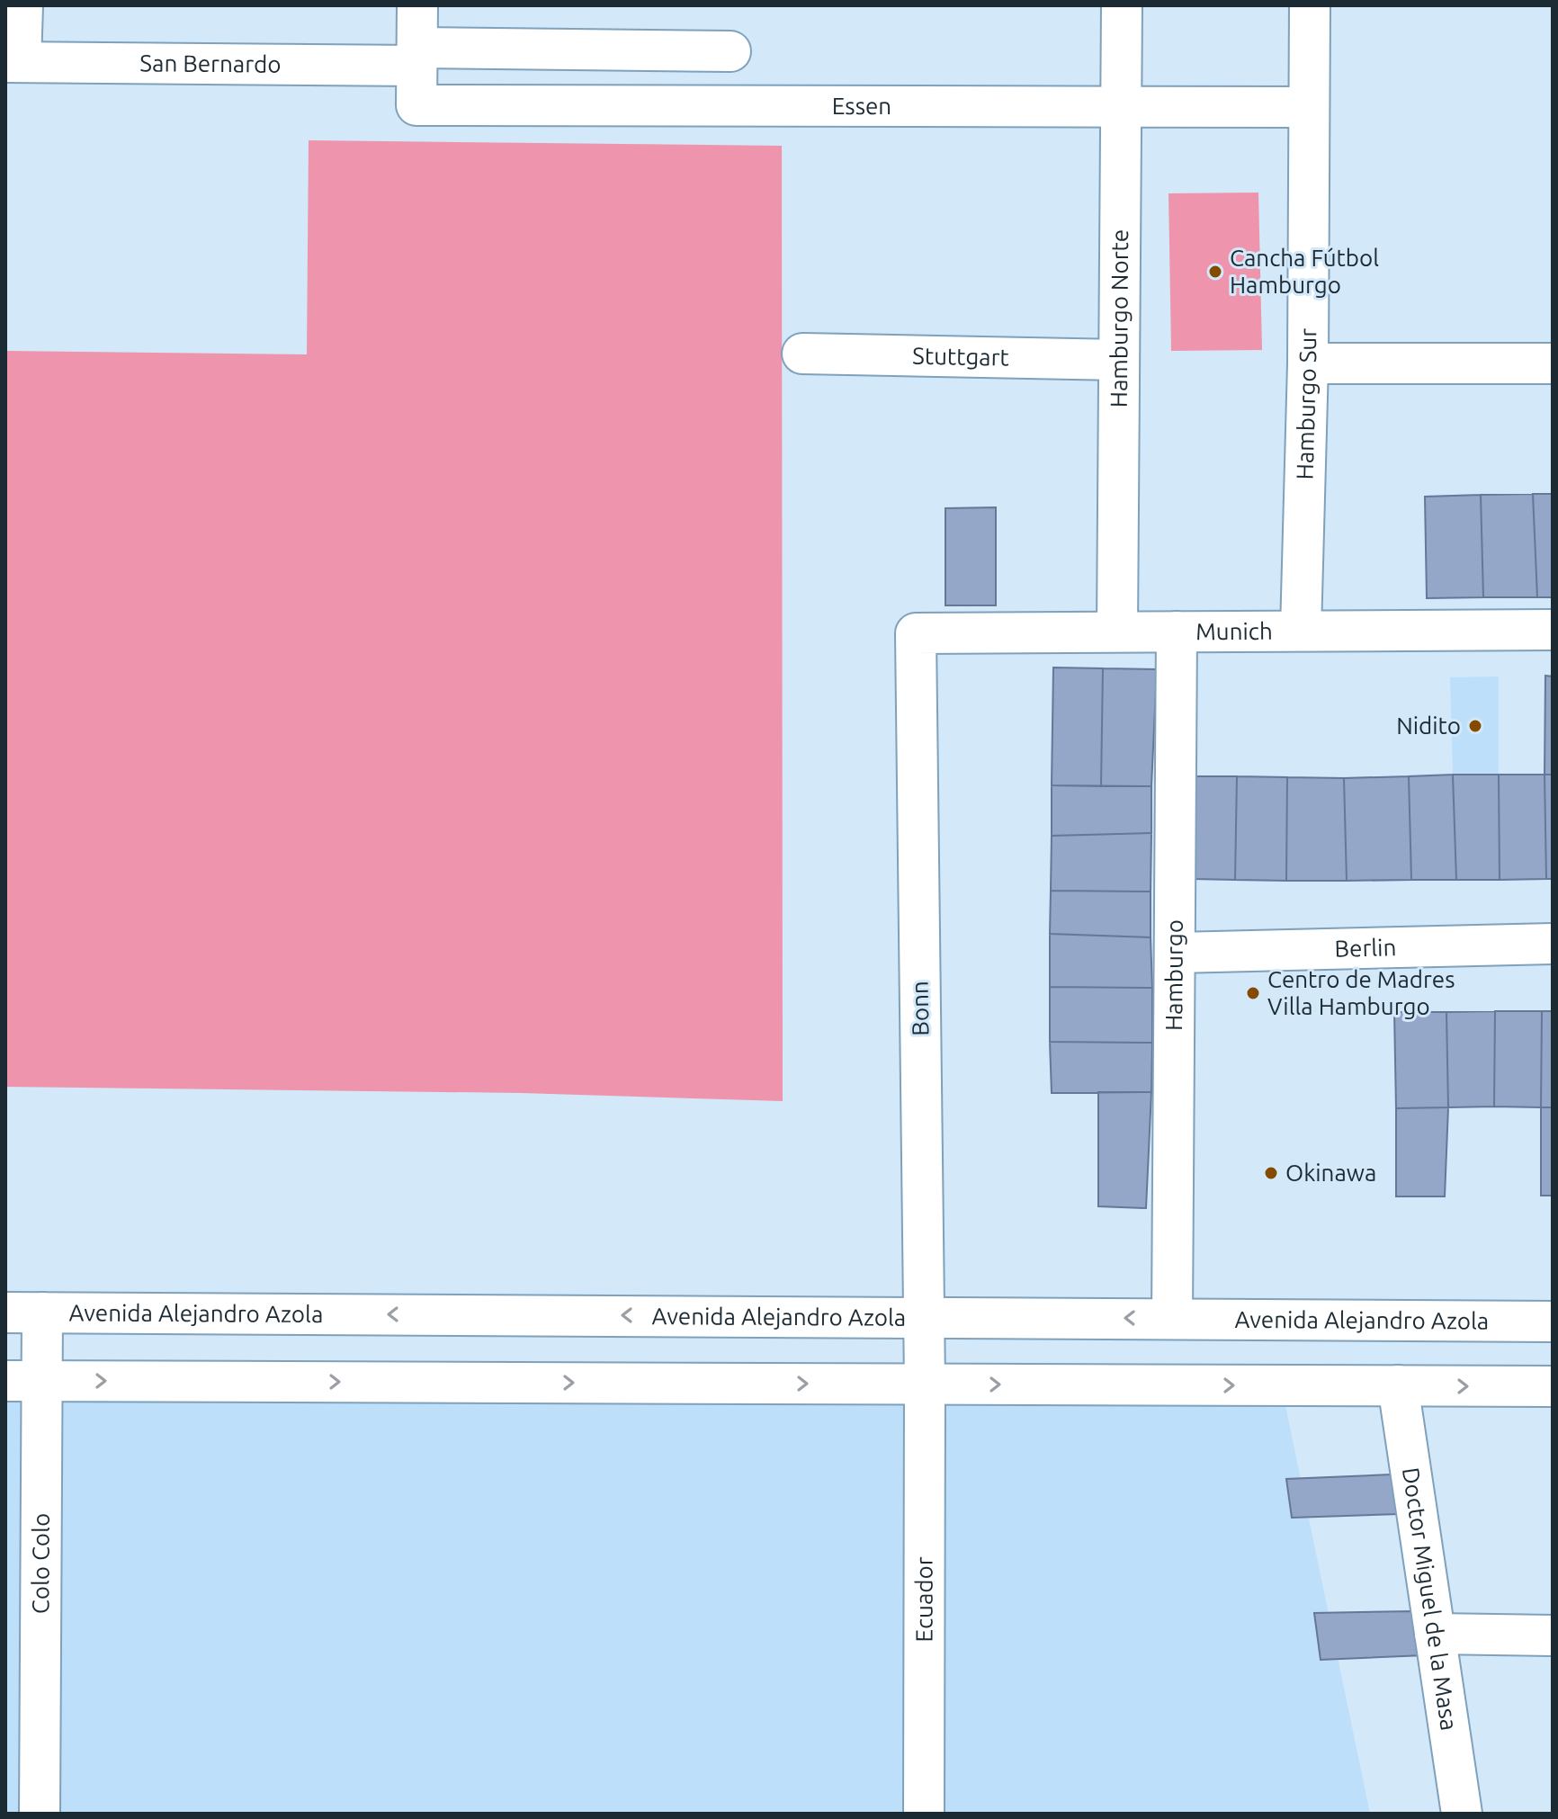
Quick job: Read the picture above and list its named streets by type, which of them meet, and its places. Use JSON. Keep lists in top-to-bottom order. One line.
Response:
{"streets":{"street":["San Bernardo","Essen","Hamburgo Norte","Stuttgart","Hamburgo Sur","Munich","Berlin","Hamburgo","Bonn","Avenida Alejandro Azola","Colo Colo","Ecuador","Doctor Miguel de la Masa"]},"crossings":[["San Bernardo","Essen"],["Essen","Hamburgo Norte"],["Essen","Hamburgo Sur"],["Hamburgo Norte","Stuttgart"],["Hamburgo Norte","Munich"],["Hamburgo Sur","Munich"],["Munich","Hamburgo"],["Munich","Bonn"],["Berlin","Hamburgo"],["Hamburgo","Avenida Alejandro Azola"],["Bonn","Avenida Alejandro Azola"],["Bonn","Ecuador"],["Avenida Alejandro Azola","Colo Colo"]],"places":["Cancha Fútbol Hamburgo","Nidito","Centro de Madres Villa Hamburgo","Okinawa"]}
